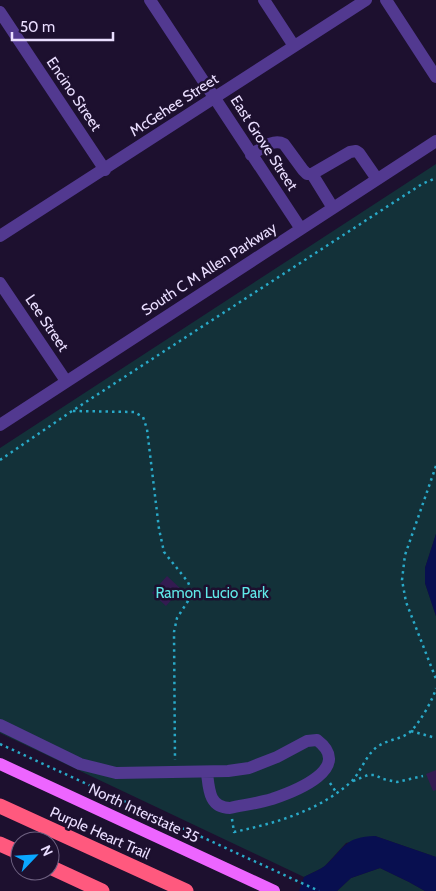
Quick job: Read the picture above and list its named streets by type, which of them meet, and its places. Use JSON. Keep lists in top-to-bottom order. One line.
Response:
{"streets":{"highway":["Purple Heart Trail"],"main road":["North Interstate 35"],"street":["Encino Street","McGehee Street","East Grove Street","South C M Allen Parkway","Lee Street"]},"crossings":[["Encino Street","McGehee Street"],["McGehee Street","East Grove Street"],["East Grove Street","South C M Allen Parkway"],["South C M Allen Parkway","Lee Street"]],"parks":["Ramon Lucio Park"],"scale_bar":"50 m","north":"top right"}
